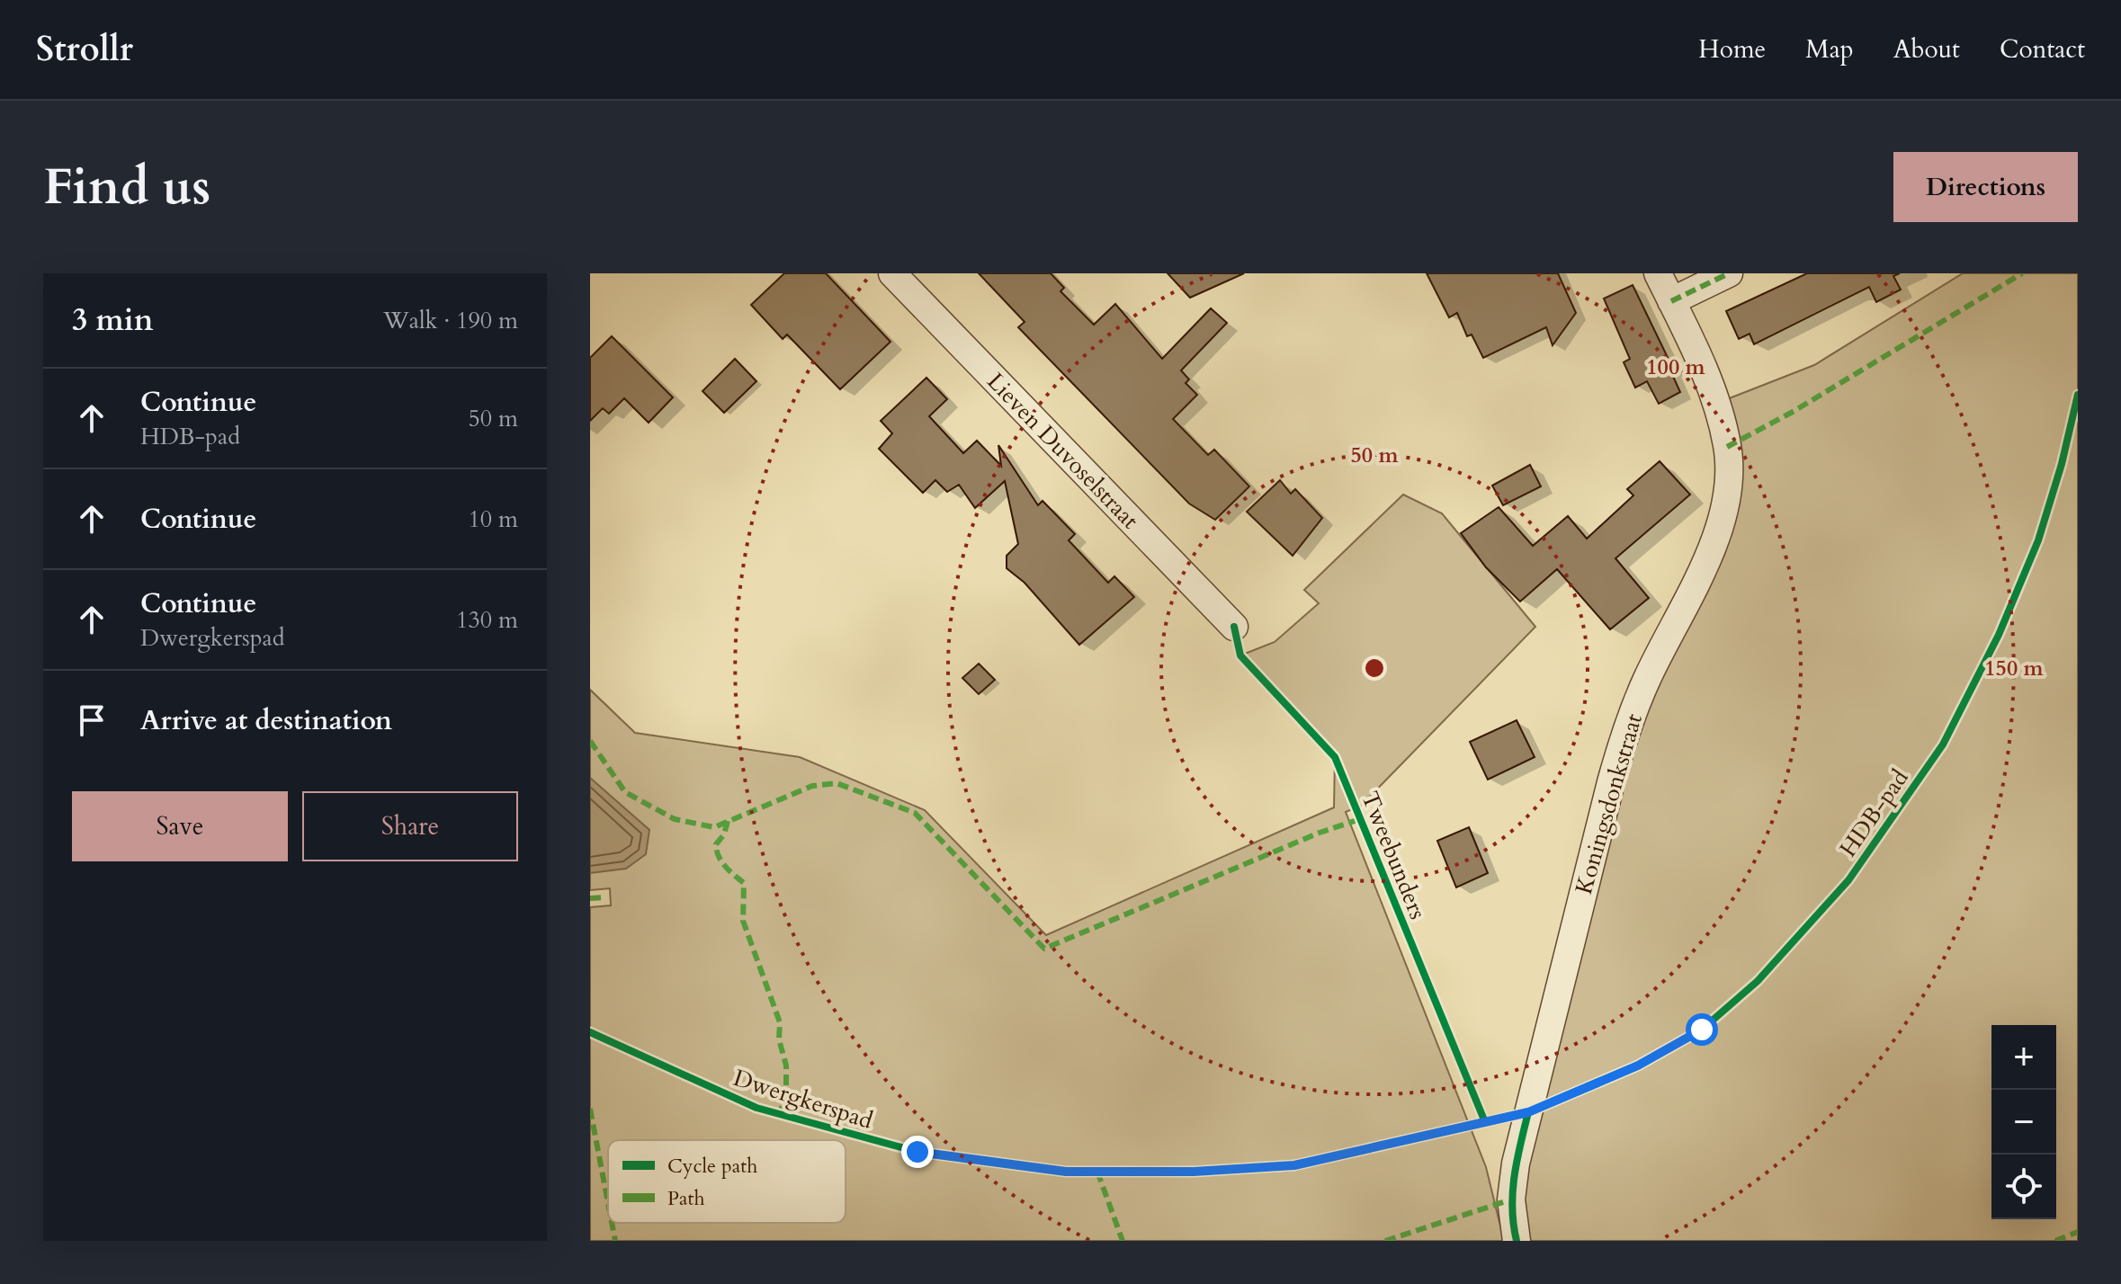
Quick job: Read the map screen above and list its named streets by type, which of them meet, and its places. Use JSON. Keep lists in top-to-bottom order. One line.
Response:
{"streets":{"street":["Lieven Duvoselstraat","Koningsdonkstraat"],"cycle path":["HDB-pad","Tweebunders"]},"legend":["Cycle path","Path"],"page":{"header":"Strollr","nav":["Home","Map","About","Contact"],"buttons":["Directions",["Save","Share"]],"title":"Find us","heading":["3 min","Walk · 190 m"],"list":[["Continue","HDB-pad","50 m"],["Continue","10 m"],["Continue","Dwergkerspad","130 m"],"Arrive at destination"],"map_buttons":["+","−"]},"rings":["100 m","50 m","150 m"]}
